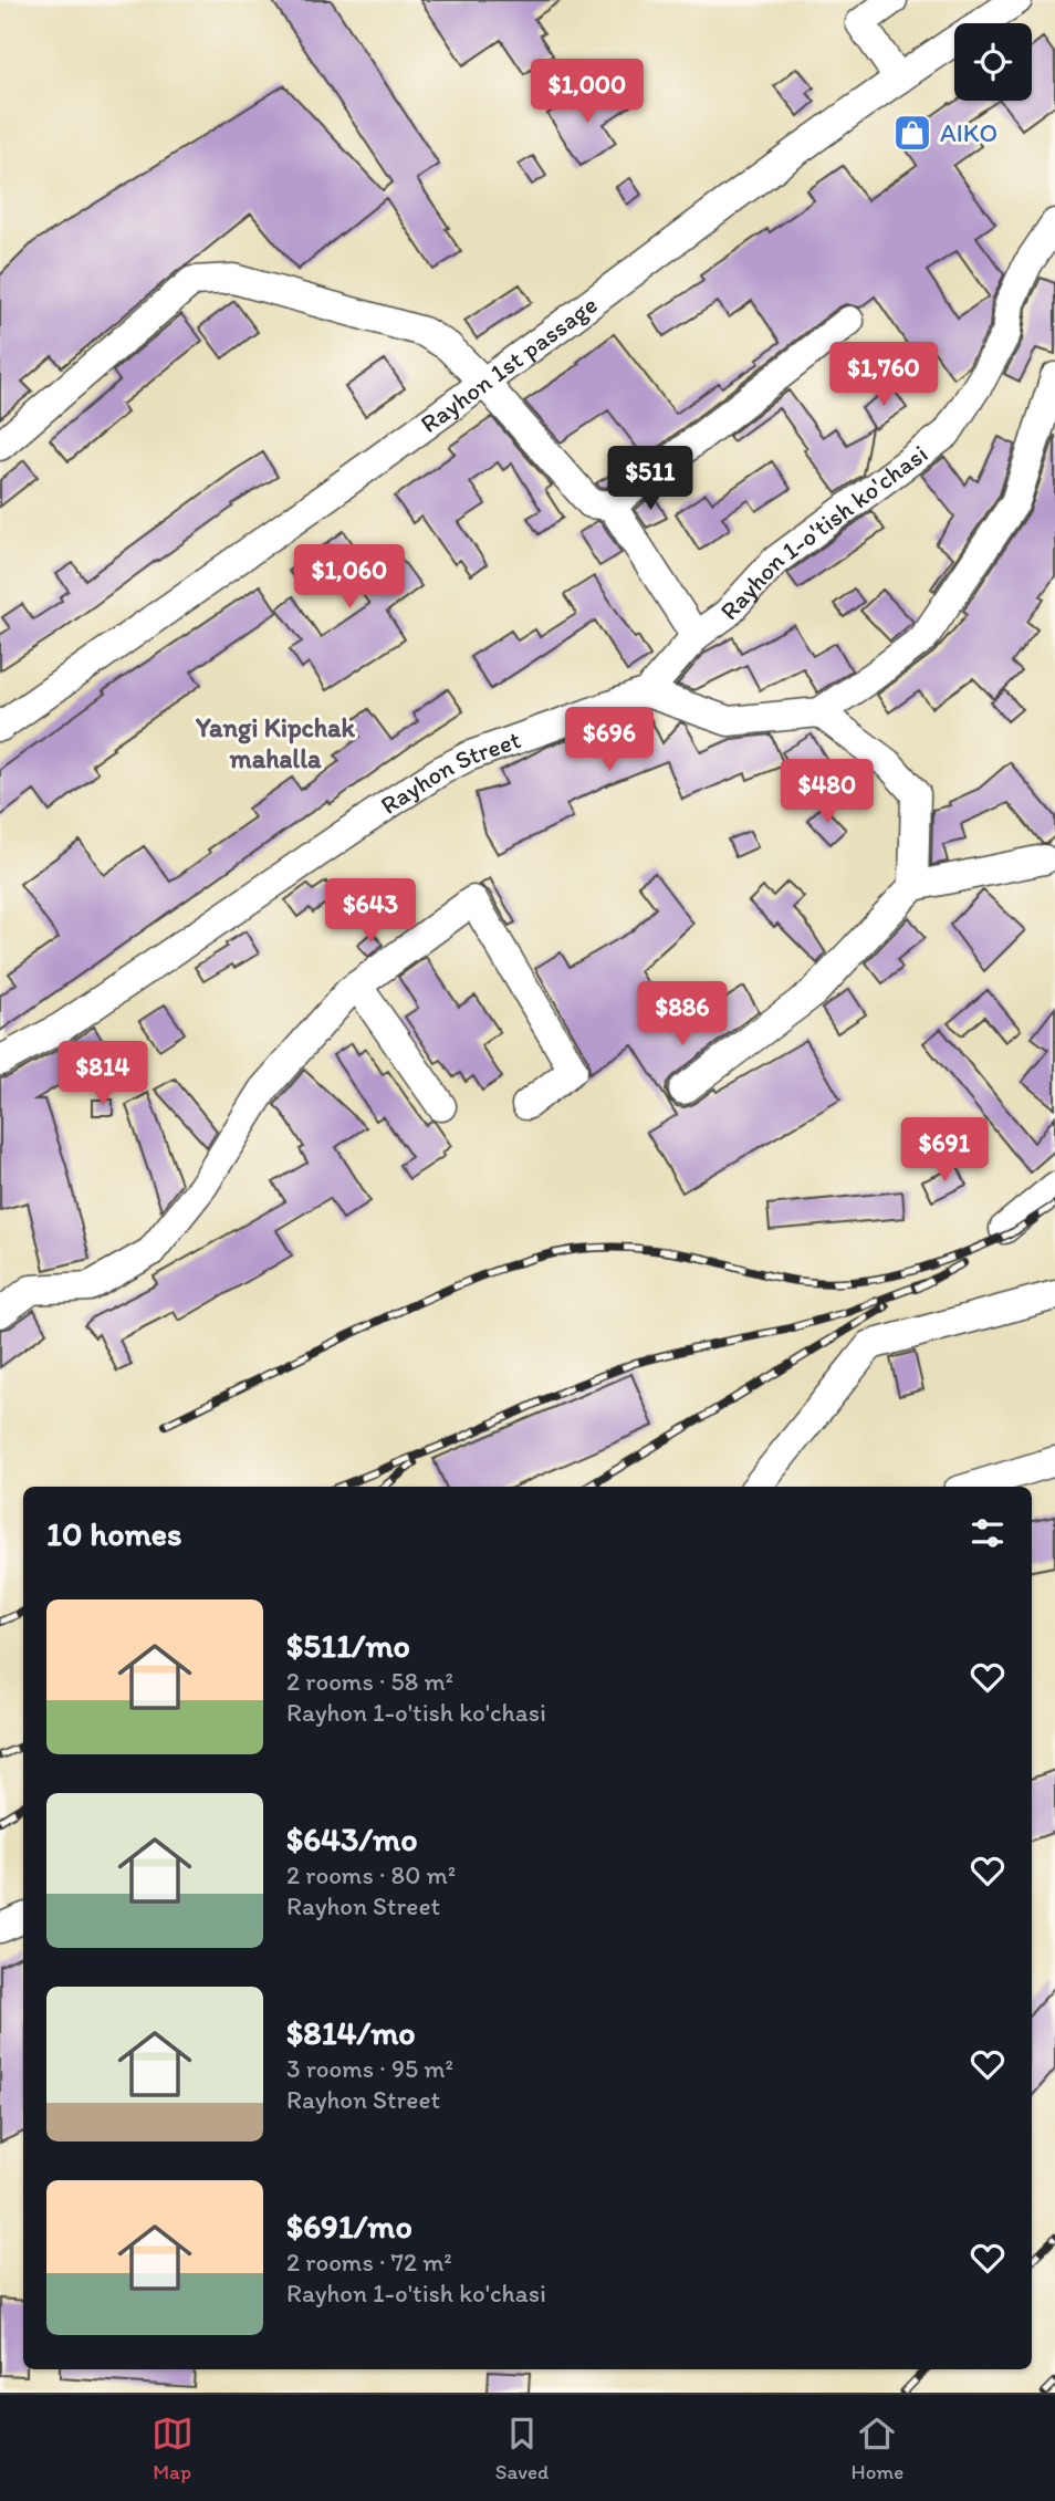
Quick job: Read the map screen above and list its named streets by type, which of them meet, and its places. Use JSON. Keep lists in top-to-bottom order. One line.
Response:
{"streets":{"street":["Rayhon 1st passage","Rayhon 1-o'tish ko'chasi","Rayhon Street"]},"crossings":[["Rayhon 1-o'tish ko'chasi","Rayhon Street"]],"districts":["Yangi Kipchak mahalla"],"places":{"shop":["AIKO"]},"page":{"price":["$1,000","$1,760","$511","$1,060","$696","$480","$643","$886","$814","$691"],"heading":"10 homes","list":[{"name":"$511/mo","note":"2 rooms · 58 m² · Rayhon 1-o'tish ko'chasi"},{"name":"$643/mo","note":"2 rooms · 80 m² · Rayhon Street"},{"name":"$814/mo","note":"3 rooms · 95 m² · Rayhon Street"},{"name":"$691/mo","note":"2 rooms · 72 m² · Rayhon 1-o'tish ko'chasi"}],"tabs":["Map","Saved","Home"]}}
